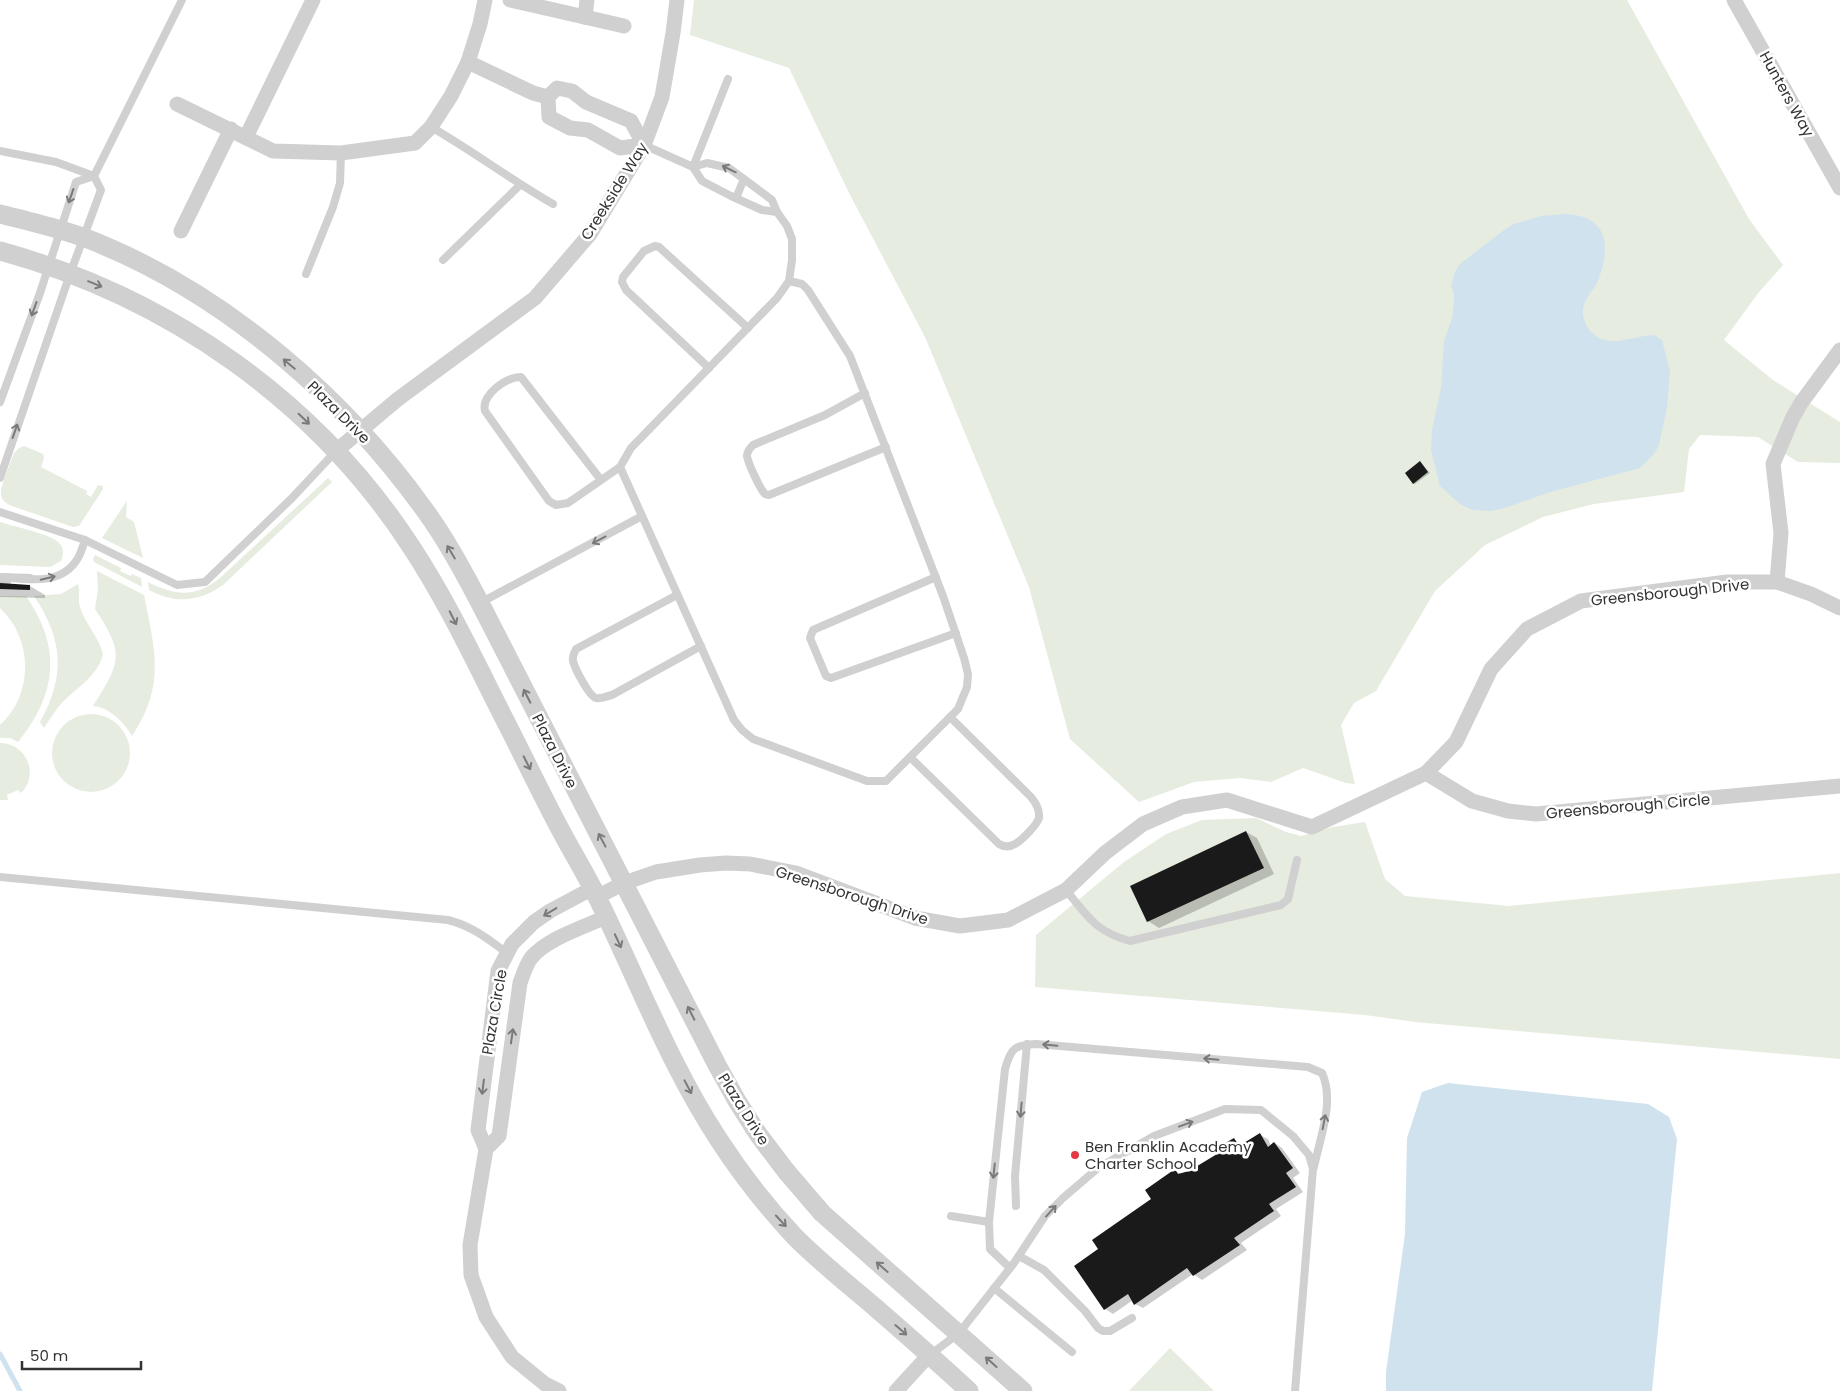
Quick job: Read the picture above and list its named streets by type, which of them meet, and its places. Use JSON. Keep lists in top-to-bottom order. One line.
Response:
{"streets":{"street":["Hunters Way","Creekside Way","Plaza Drive","Greensborough Drive","Greensborough Circle","Plaza Circle"]},"crossings":[["Creekside Way","Plaza Drive"],["Plaza Drive","Greensborough Drive"],["Plaza Drive","Plaza Circle"],["Greensborough Drive","Greensborough Circle"],["Greensborough Drive","Plaza Circle"]],"places":["Ben Franklin Academy Charter School"],"scale_bar":"50 m"}
